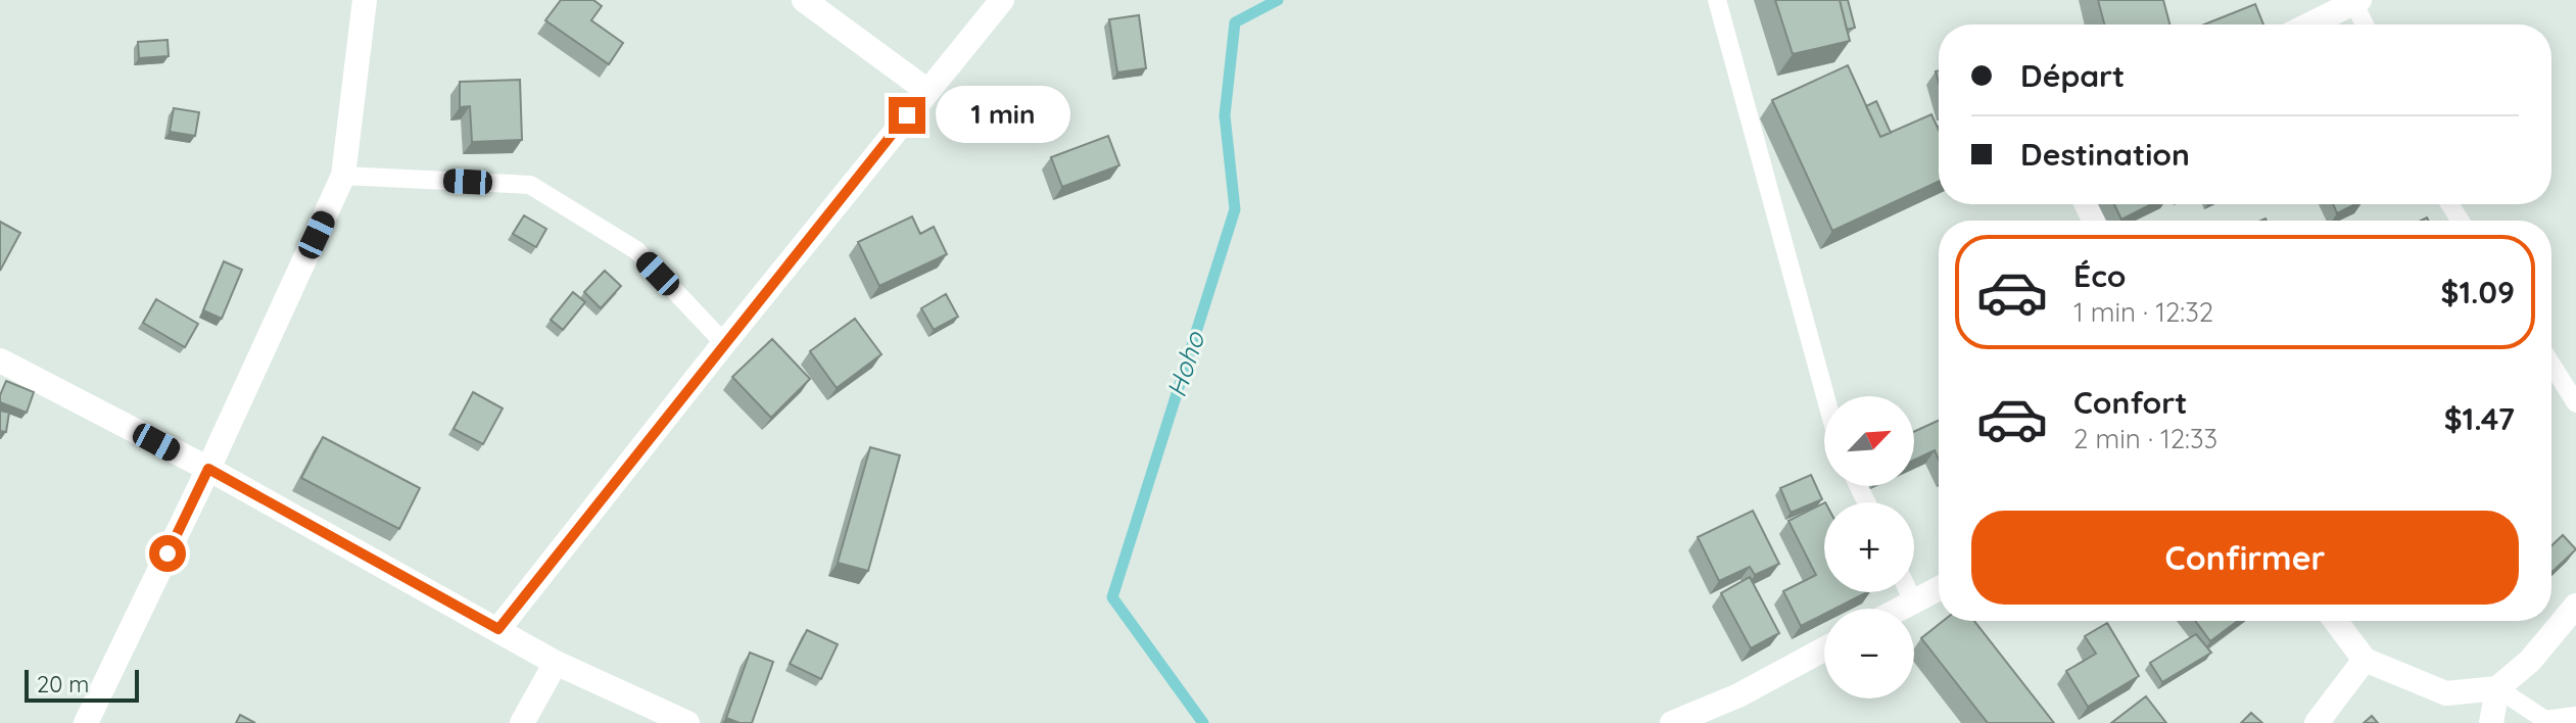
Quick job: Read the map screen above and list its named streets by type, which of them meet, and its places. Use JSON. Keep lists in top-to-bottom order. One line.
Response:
{"water":["Hoho"],"scale_bar":"20 m","north":"top right","page":{"banner":["Départ","Destination"],"bubble":"1 min","list":[{"name":"Éco","note":"1 min · 12:32","value":"$1.09"},{"name":"Confort","note":"2 min · 12:33","value":"$1.47"}],"map_buttons":["+","−"],"buttons":"Confirmer","scale":"20 m"}}
